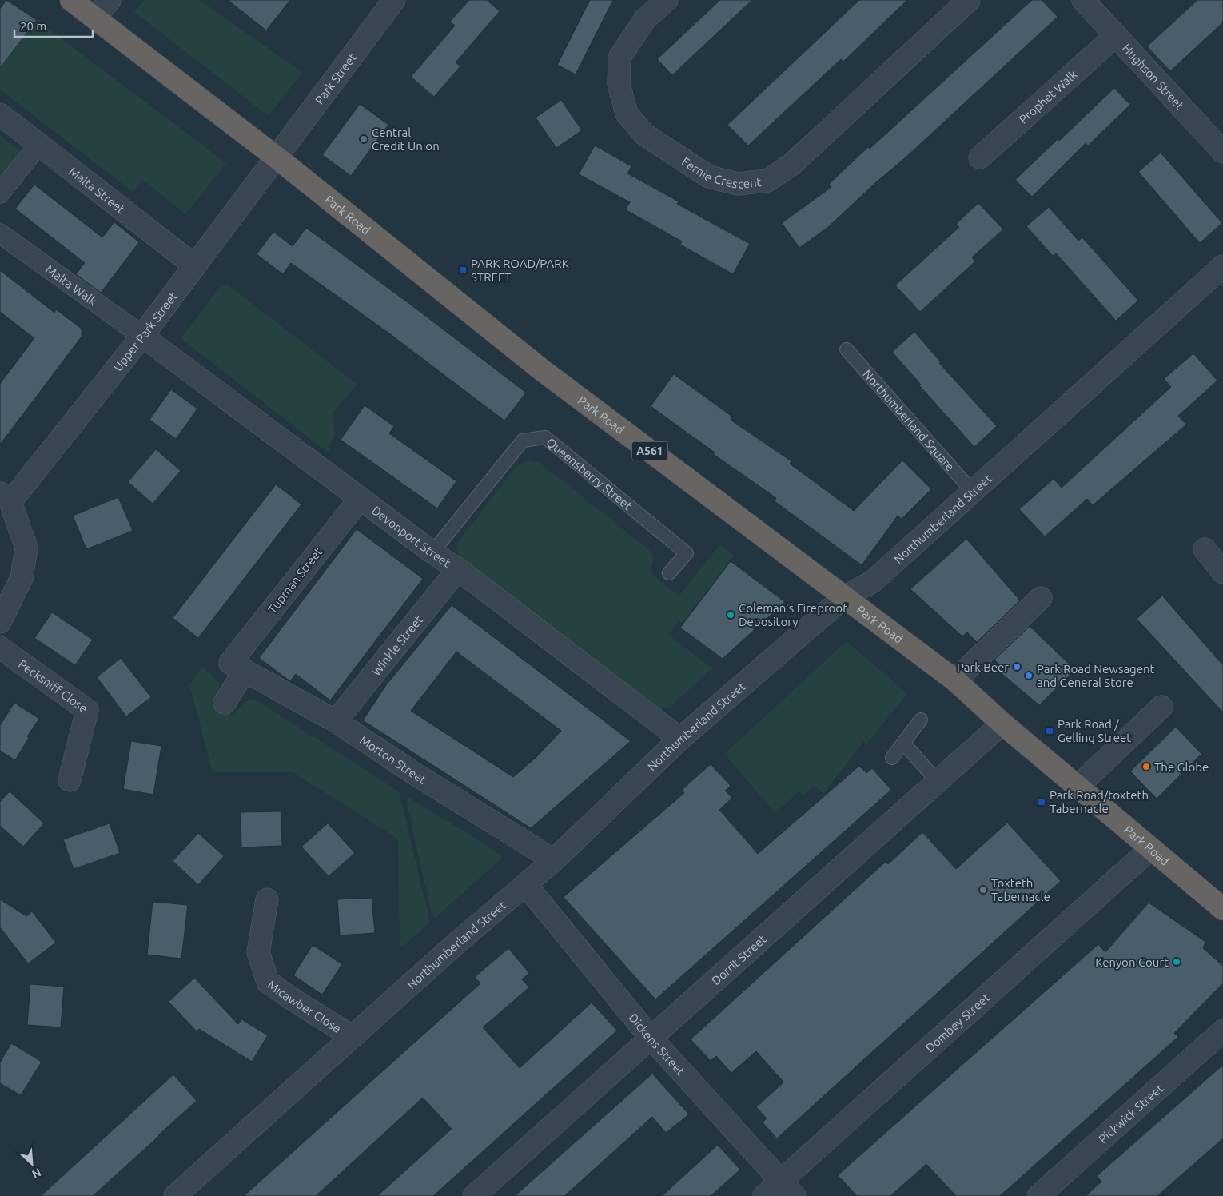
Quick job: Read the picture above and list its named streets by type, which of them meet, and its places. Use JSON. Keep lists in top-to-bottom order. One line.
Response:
{"streets":{"highway":["Park Road","A561"],"street":["Hughson Street","Park Street","Prophet Walk","Fernie Crescent","Malta Street","Malta Walk","Upper Park Street","Northumberland Street","Devonport Street","Tupman Street","Winkle Street","Pecksniff Close","Morton Street","Dorrit Street","Micawber Close","Dombey Street","Dickens Street","Pickwick Street"],"lane":["Northumberland Square","Queensberry Street"]},"crossings":[["Hughson Street","Prophet Walk"],["Park Street","Park Road"],["Park Street","Upper Park Street"],["Malta Street","Upper Park Street"],["Park Road","Upper Park Street"],["Park Road","Northumberland Street"],["Park Road","Dorrit Street"],["Park Road","Dombey Street"],["Malta Walk","Upper Park Street"],["Malta Walk","Devonport Street"],["Upper Park Street","Devonport Street"],["Northumberland Square","Northumberland Street"],["Queensberry Street","Devonport Street"],["Northumberland Street","Devonport Street"],["Northumberland Street","Morton Street"],["Northumberland Street","Micawber Close"],["Northumberland Street","Dickens Street"],["Devonport Street","Tupman Street"],["Devonport Street","Winkle Street"],["Tupman Street","Morton Street"],["Winkle Street","Morton Street"],["Dorrit Street","Dickens Street"],["Dombey Street","Dickens Street"]],"places":{"other":["Central Credit Union","Coleman's Fireproof Depository","Park Beer","Park Road Newsagent and General Store","The Globe","Toxteth Tabernacle","Kenyon Court"],"transit":["PARK ROAD/PARK STREET","Park Road / Gelling Street","Park Road/toxteth Tabernacle"]},"scale_bar":"20 m","north":"bottom right"}
